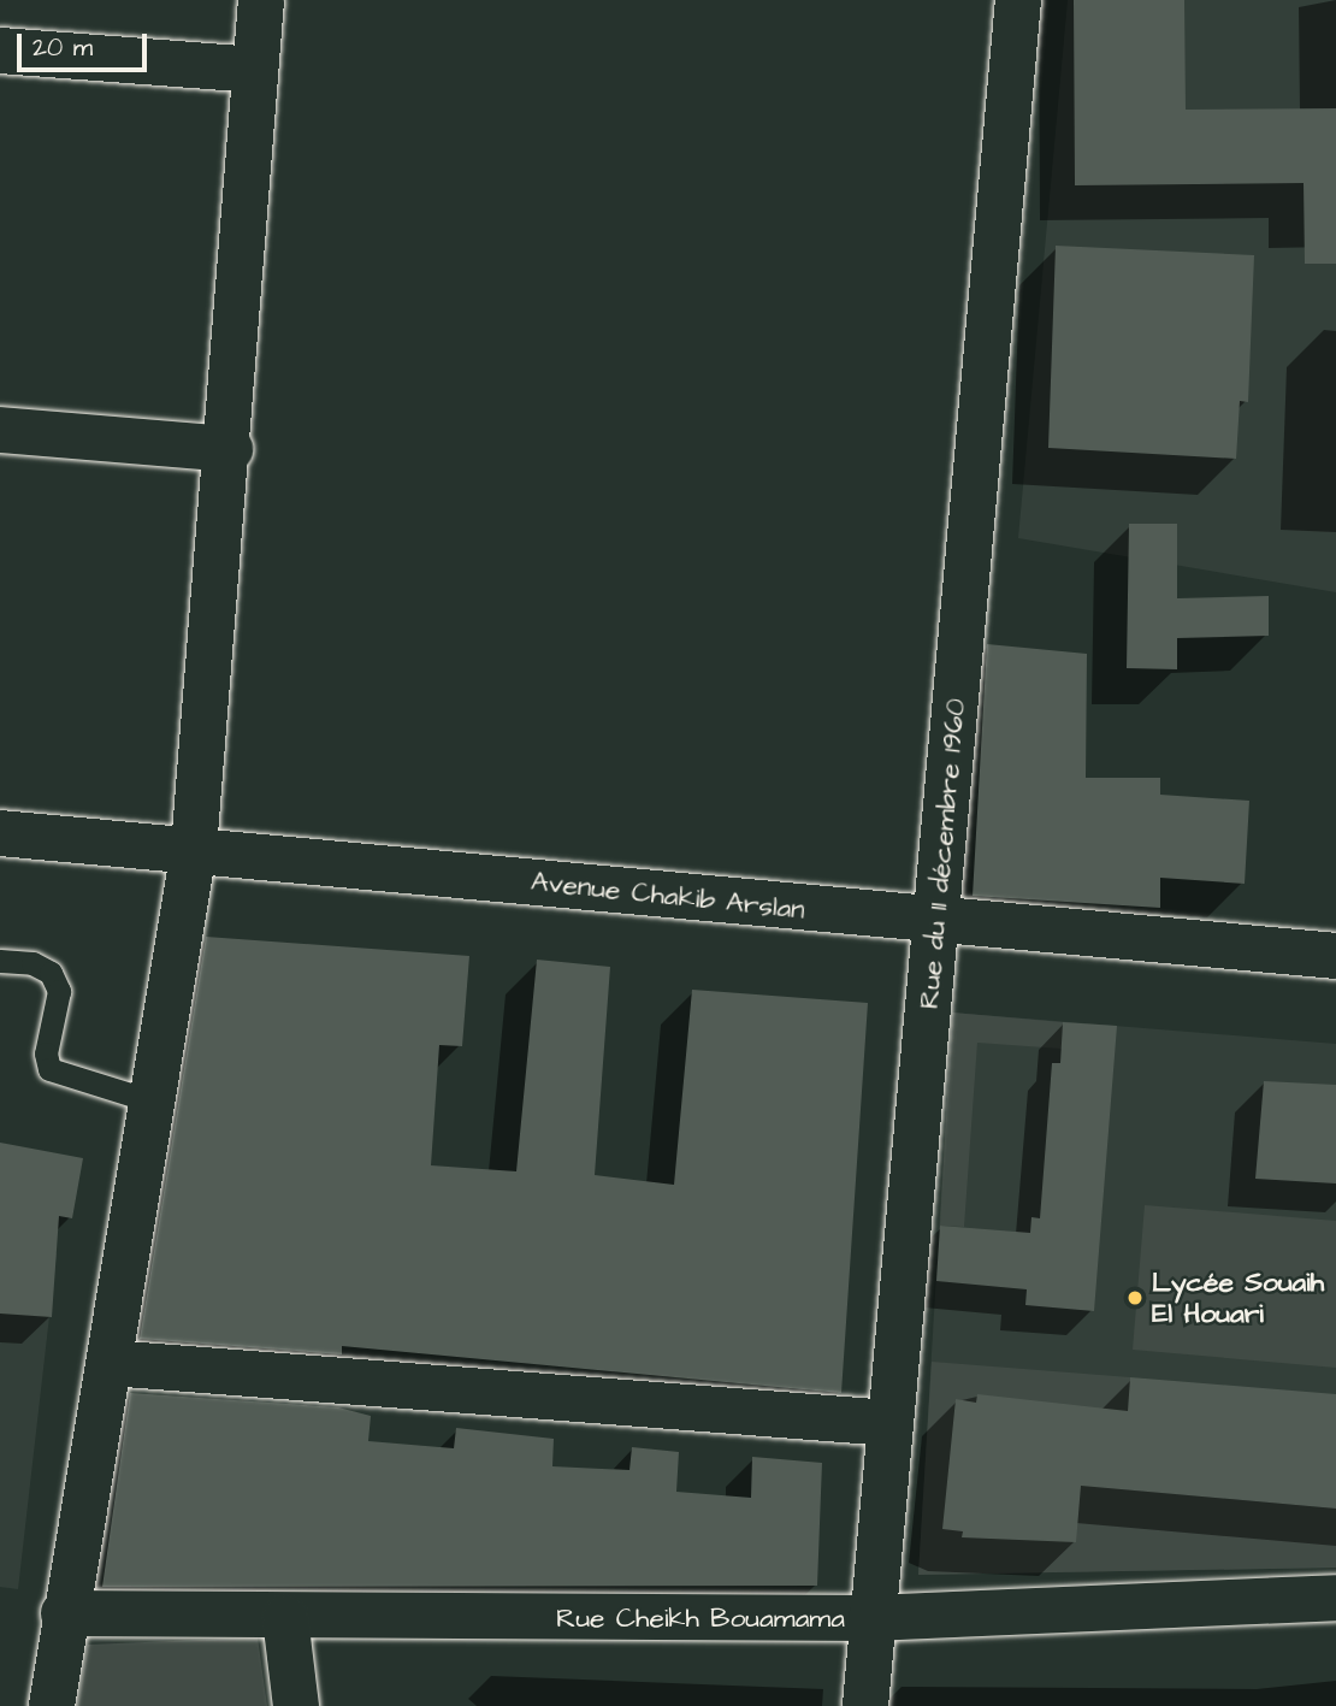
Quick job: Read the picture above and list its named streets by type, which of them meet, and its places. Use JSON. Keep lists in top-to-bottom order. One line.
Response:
{"streets":{"street":["Rue du 11 décembre 1960","Avenue Chakib Arslan","Rue Cheikh Bouamama"]},"crossings":[["Rue du 11 décembre 1960","Avenue Chakib Arslan"],["Rue du 11 décembre 1960","Rue Cheikh Bouamama"]],"places":["Lycée Souaih El Houari"],"scale_bar":"20 m"}
